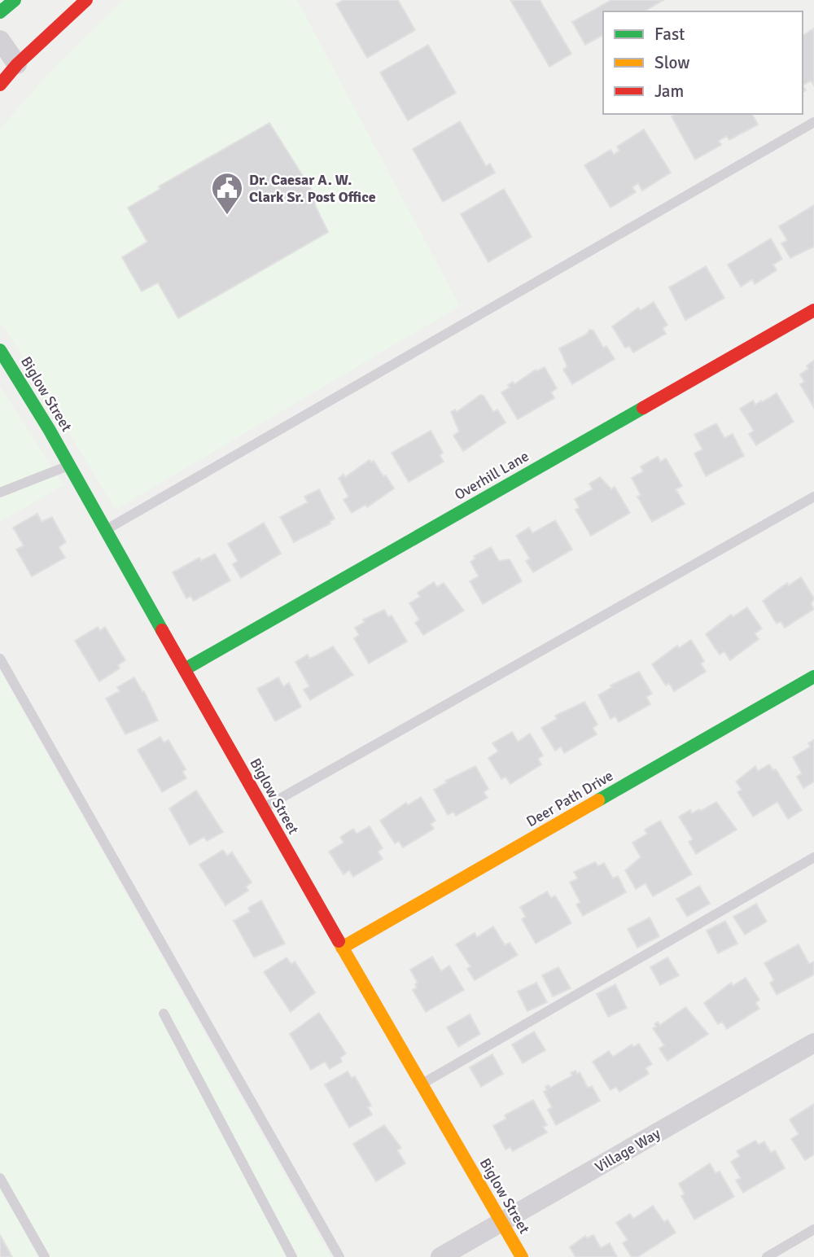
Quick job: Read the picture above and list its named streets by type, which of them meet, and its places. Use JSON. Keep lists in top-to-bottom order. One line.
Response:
{"streets":{"street":["Biglow Street","Overhill Lane","Deer Path Drive","Village Way"]},"crossings":[["Biglow Street","Overhill Lane"],["Biglow Street","Deer Path Drive"],["Biglow Street","Village Way"]],"places":{"public building":["Dr. Caesar A. W. Clark Sr. Post Office"]},"legend":["Fast","Slow","Jam"]}
